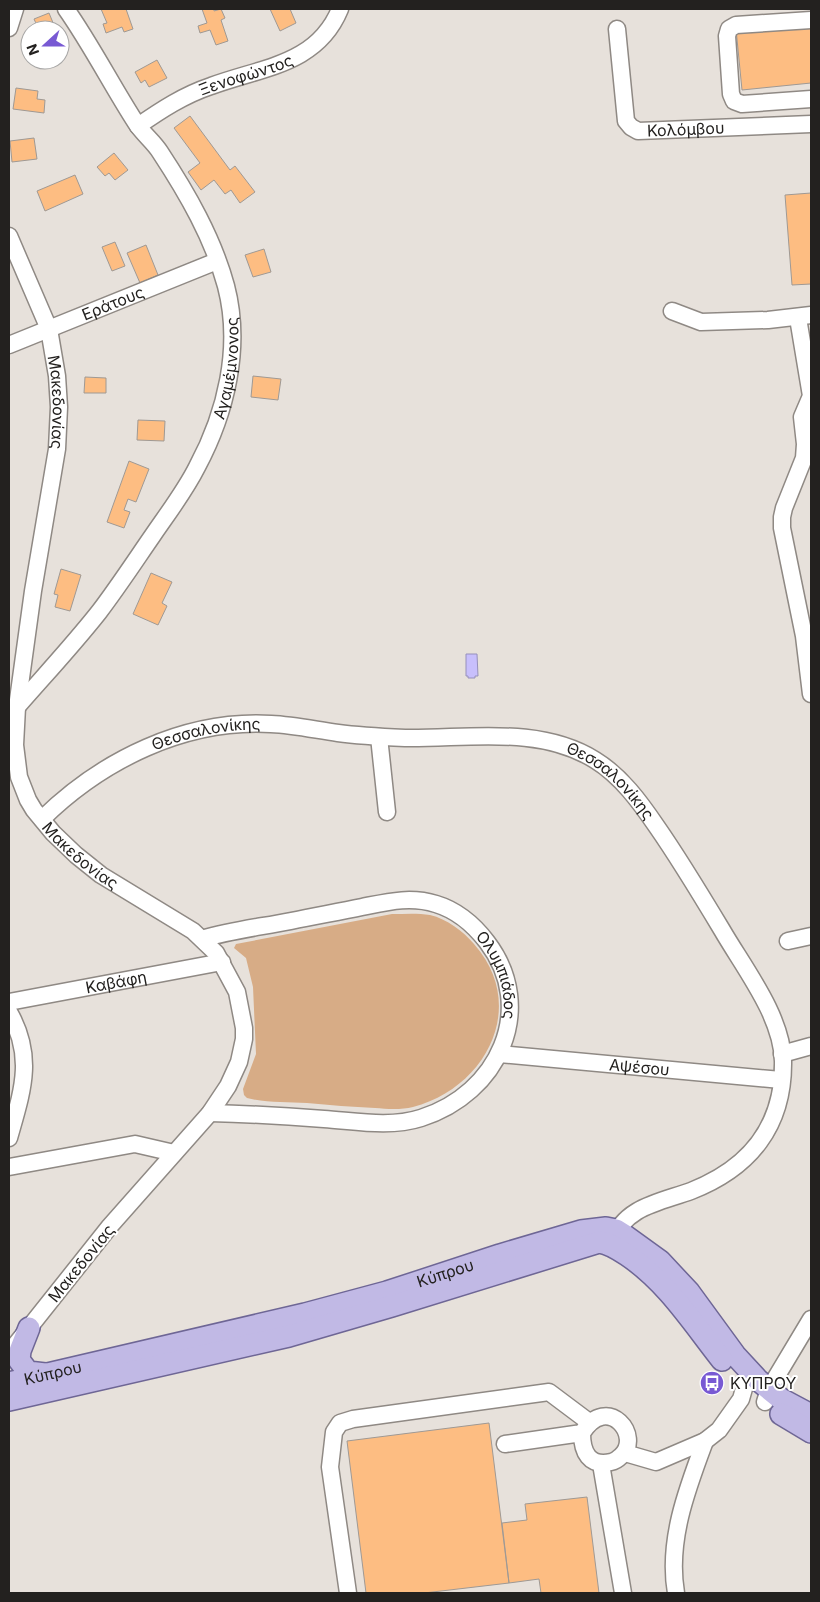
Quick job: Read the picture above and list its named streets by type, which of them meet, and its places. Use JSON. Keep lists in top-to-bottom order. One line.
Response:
{"streets":{"main road":["Κύπρου"],"street":["Ξενοφώντος","Κολόμβου","Εράτους","Αγαμέμνονος","Μακεδονίας","Θεσσαλονίκης","Ολυμπιάδος","Καβάφη","Αψέσου"]},"crossings":[["Ξενοφώντος","Αγαμέμνονος"],["Εράτους","Αγαμέμνονος"],["Εράτους","Μακεδονίας"],["Αγαμέμνονος","Μακεδονίας"],["Μακεδονίας","Θεσσαλονίκης"],["Μακεδονίας","Ολυμπιάδος"],["Μακεδονίας","Καβάφη"],["Θεσσαλονίκης","Αψέσου"],["Θεσσαλονίκης","Κύπρου"],["Ολυμπιάδος","Αψέσου"]],"places":{"bus stop":["ΚΥΠΡΟΥ"]},"north":"left"}
